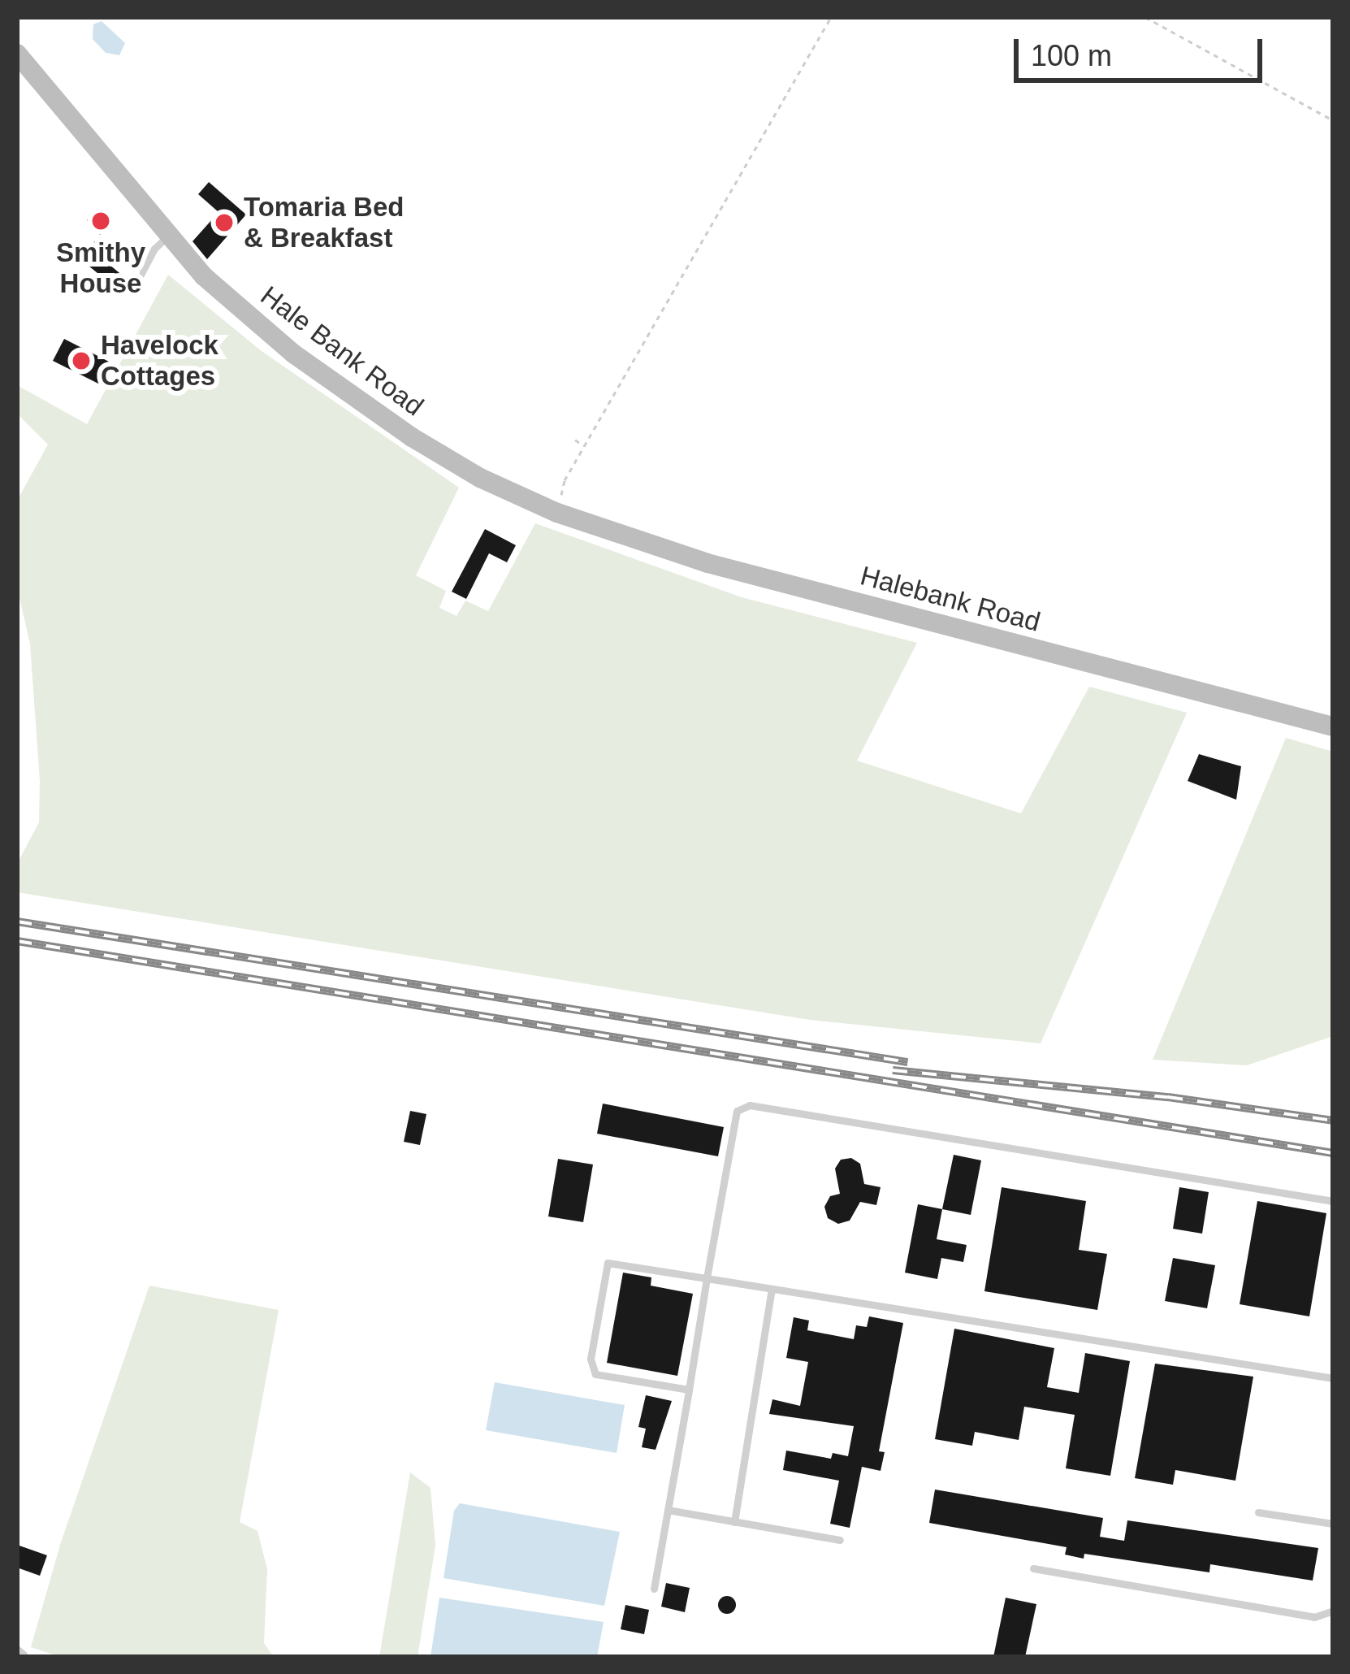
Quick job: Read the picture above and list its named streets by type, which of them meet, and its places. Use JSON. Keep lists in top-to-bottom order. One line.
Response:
{"streets":{"street":["Hale Bank Road","Halebank Road"]},"crossings":[["Hale Bank Road","Halebank Road"]],"places":["Smithy House","Tomaria Bed & Breakfast","Havelock Cottages"],"scale_bar":"100 m"}
